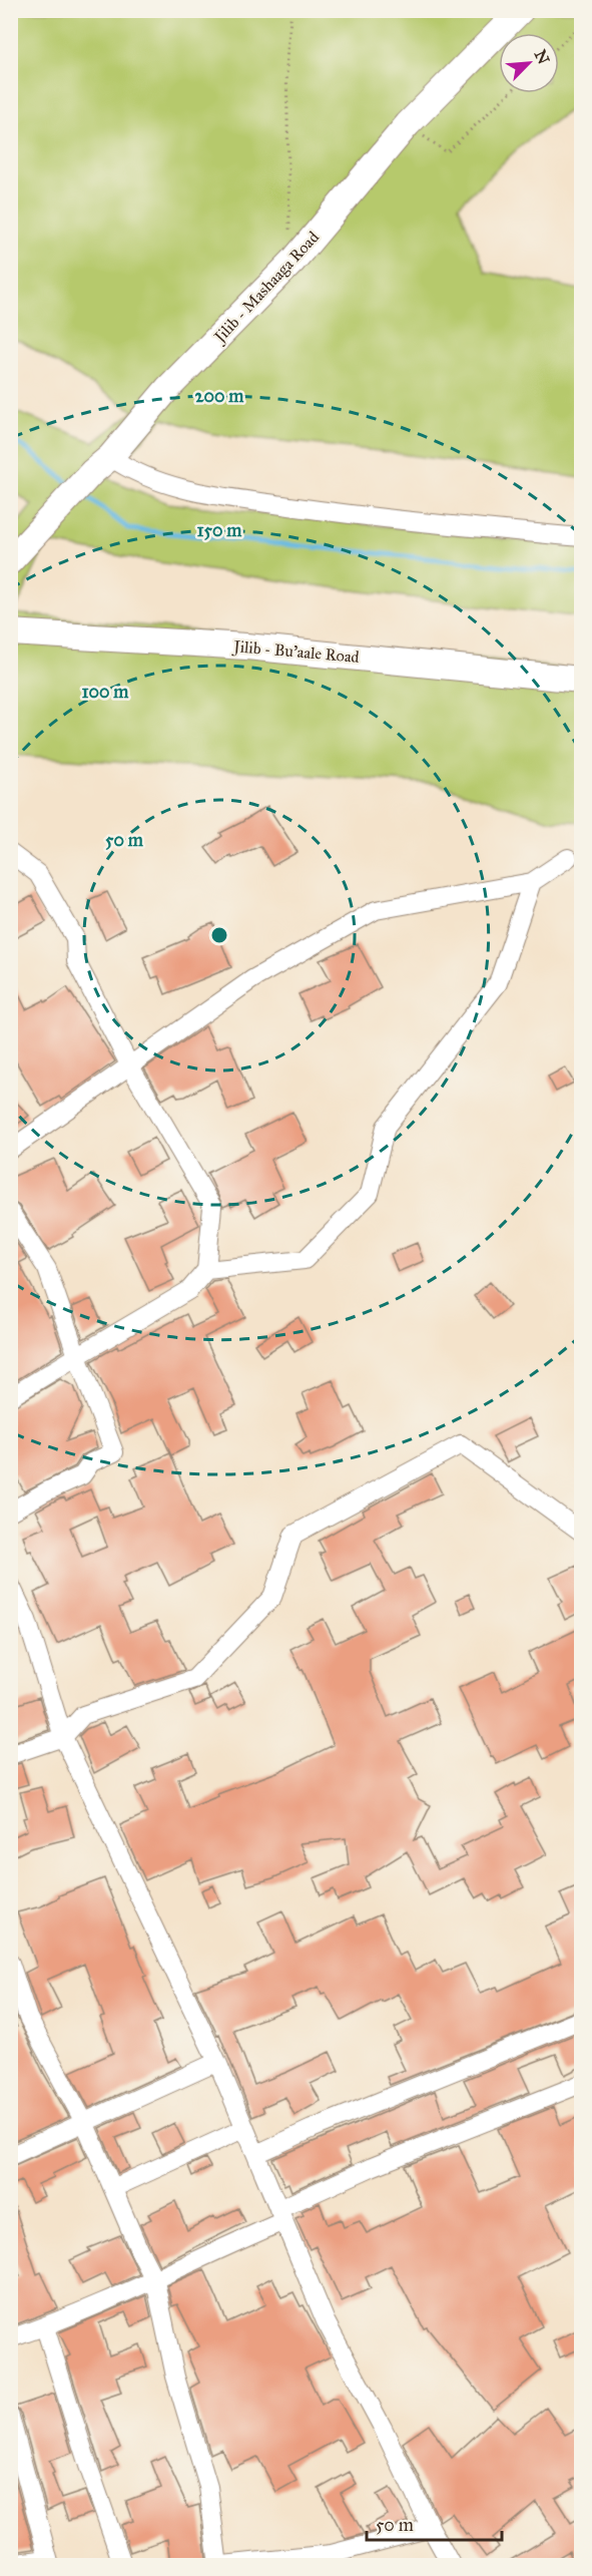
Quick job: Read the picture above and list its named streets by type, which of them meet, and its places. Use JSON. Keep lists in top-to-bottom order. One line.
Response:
{"streets":{"main road":["Jilib - Mashaaga Road","Jilib - Bu'aale Road"]},"scale_bar":"50 m","north":"top right","rings":["200 m","150 m","100 m","50 m"]}
